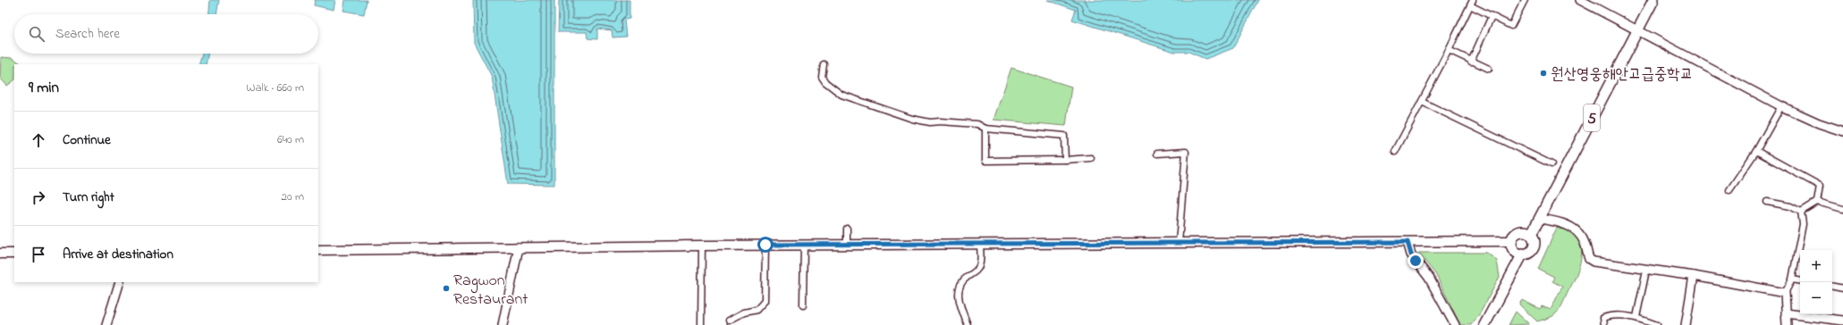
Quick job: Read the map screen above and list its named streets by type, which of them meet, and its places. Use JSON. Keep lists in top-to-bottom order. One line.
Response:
{"streets":{"highway":["5"]},"places":["원산영웅해안고급중학교","Ragwon Restaurant"],"page":{"search":"Search here","heading":["9 min","Walk · 660 m"],"list":[["Continue","640 m"],["Turn right","20 m"],"Arrive at destination"],"map_buttons":["+","−"]}}
